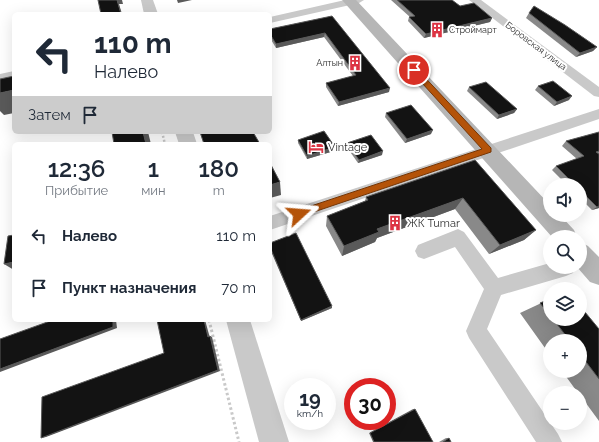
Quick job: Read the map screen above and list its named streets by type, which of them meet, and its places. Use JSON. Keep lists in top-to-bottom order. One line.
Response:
{"streets":{"street":["Боровская улица"]},"places":{"building":["Строймарт","Алтын","ЖК Tumar"],"hotel":["Vintage"]},"page":{"turn":["110 m","Налево"],"then":"Затем","eta":["12:36","Прибытие","1","мин","180","m"],"map_buttons":["+","−"],"list":[{"name":"Налево","value":"110 m"},{"name":"Пункт назначения","value":"70 m"}],"speed":"19 km/h","limit":"30"}}
